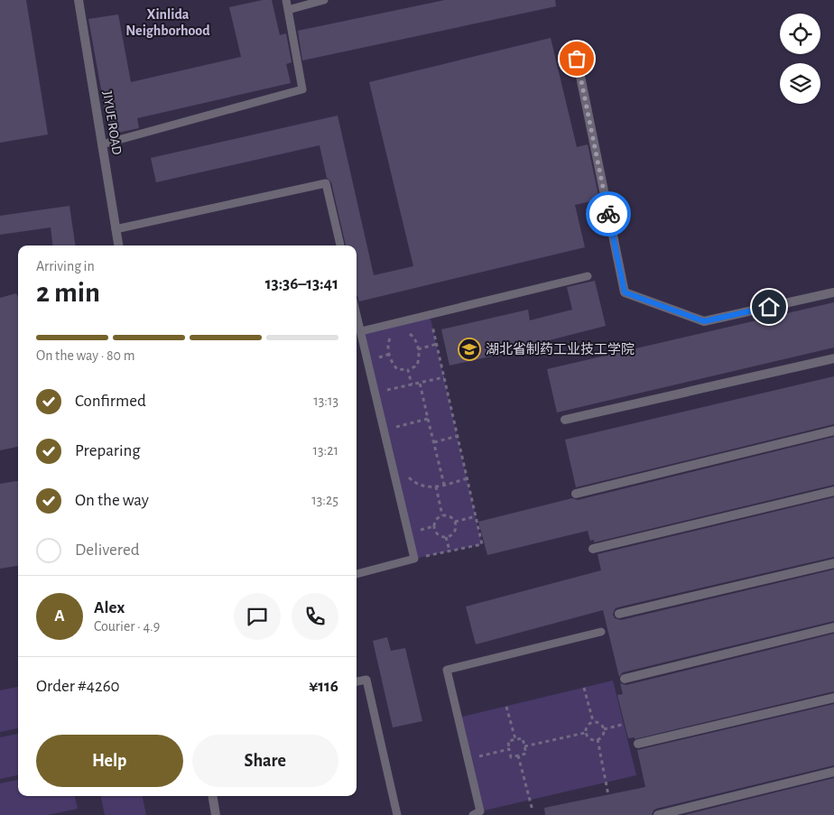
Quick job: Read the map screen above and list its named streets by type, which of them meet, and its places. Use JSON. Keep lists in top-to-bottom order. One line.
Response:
{"streets":{"street":["JIYUE ROAD"]},"districts":["Xinlida Neighborhood"],"places":{"school or university":["湖北省制药工业技工学院"]},"page":{"heading":["2 min","Arriving in","13:36–13:41"],"panel":["Alex","Courier · 4.9","Order #4260","¥116"],"bar":"On the way · 80 m","list":[["Confirmed","13:13"],["Preparing","13:21"],["On the way","13:25"],"Delivered"],"round":"A","buttons":["Help","Share"]}}
